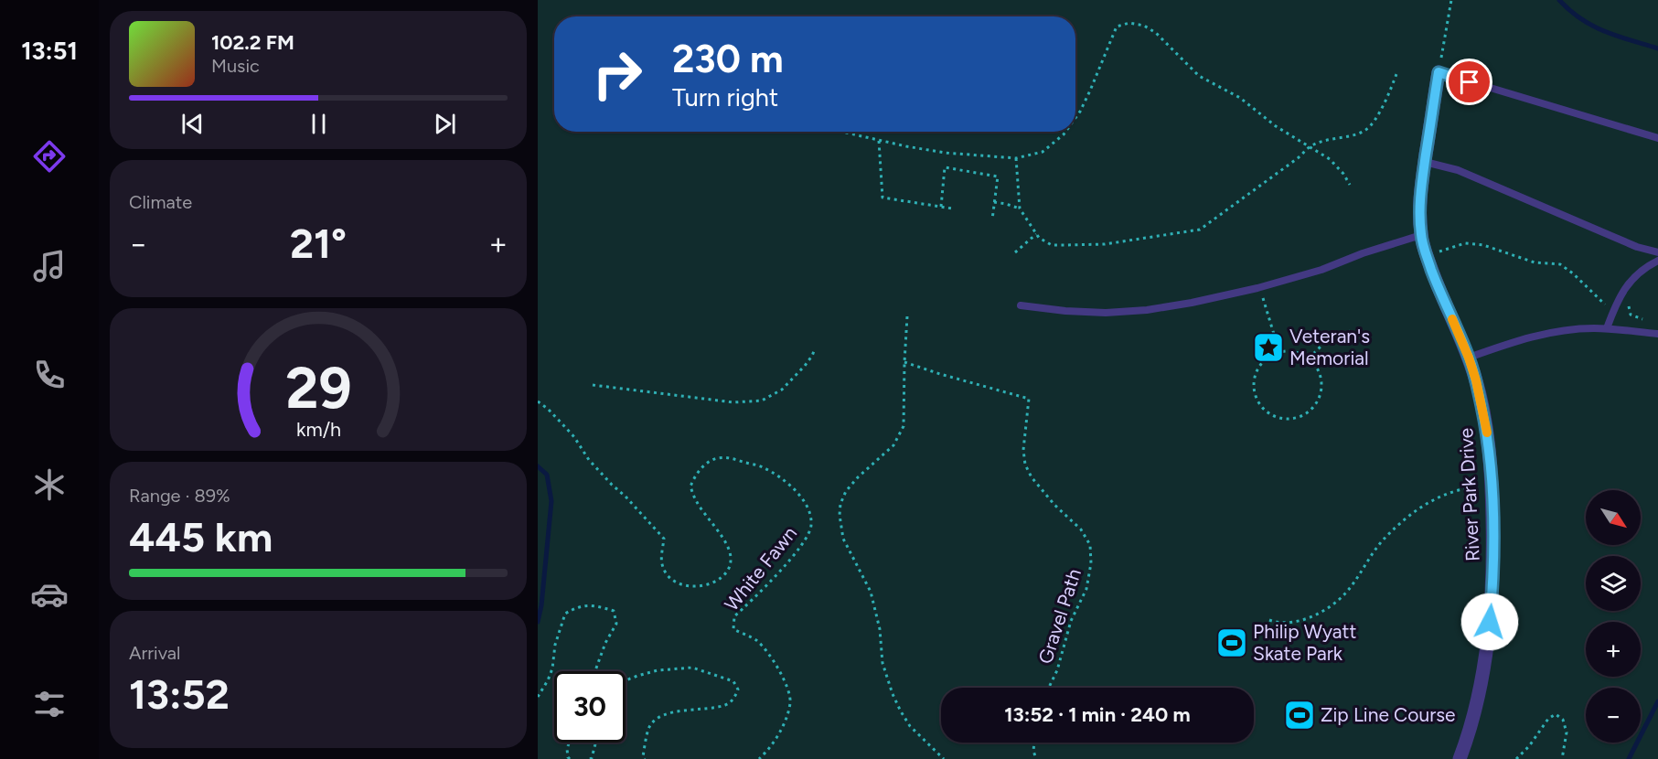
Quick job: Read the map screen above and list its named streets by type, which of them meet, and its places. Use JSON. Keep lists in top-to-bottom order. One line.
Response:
{"streets":{"street":["River Park Drive"],"path":["White Fawn","Gravel Path"]},"places":{"place":["Veteran's Memorial"],"sports":["Philip Wyatt Skate Park","Zip Line Course"]},"north":"bottom right","page":{"tabs":"13:51","turn":["230 m","Turn right"],"song":["102.2 FM","Music"],"tile":["Climate",["Range · 89%","445 km"],["Arrival","13:52"]],"heat":["−","21°","+"],"map_buttons":["+","−"],"limit":"30","trip":"13:52 · 1 min · 240 m","gauge":["29","km/h"]}}
